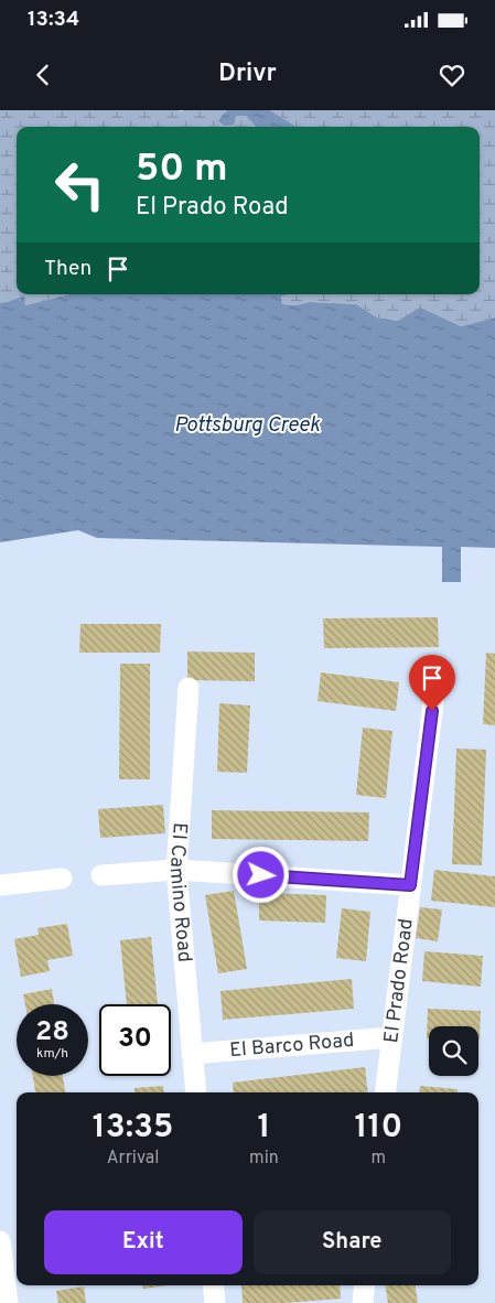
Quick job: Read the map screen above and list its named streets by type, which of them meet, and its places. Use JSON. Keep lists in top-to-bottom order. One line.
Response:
{"streets":{"street":["El Camino Road","El Prado Road","El Barco Road"]},"crossings":[["El Camino Road","El Barco Road"],["El Prado Road","El Barco Road"]],"water":["Pottsburg Creek"],"page":{"status":"13:34","header":"Drivr","turn":["50 m","El Prado Road"],"then":"Then","speed":"28 km/h","limit":"30","eta":["13:35","Arrival","1","min","110","m"],"buttons":["Exit","Share"]}}
